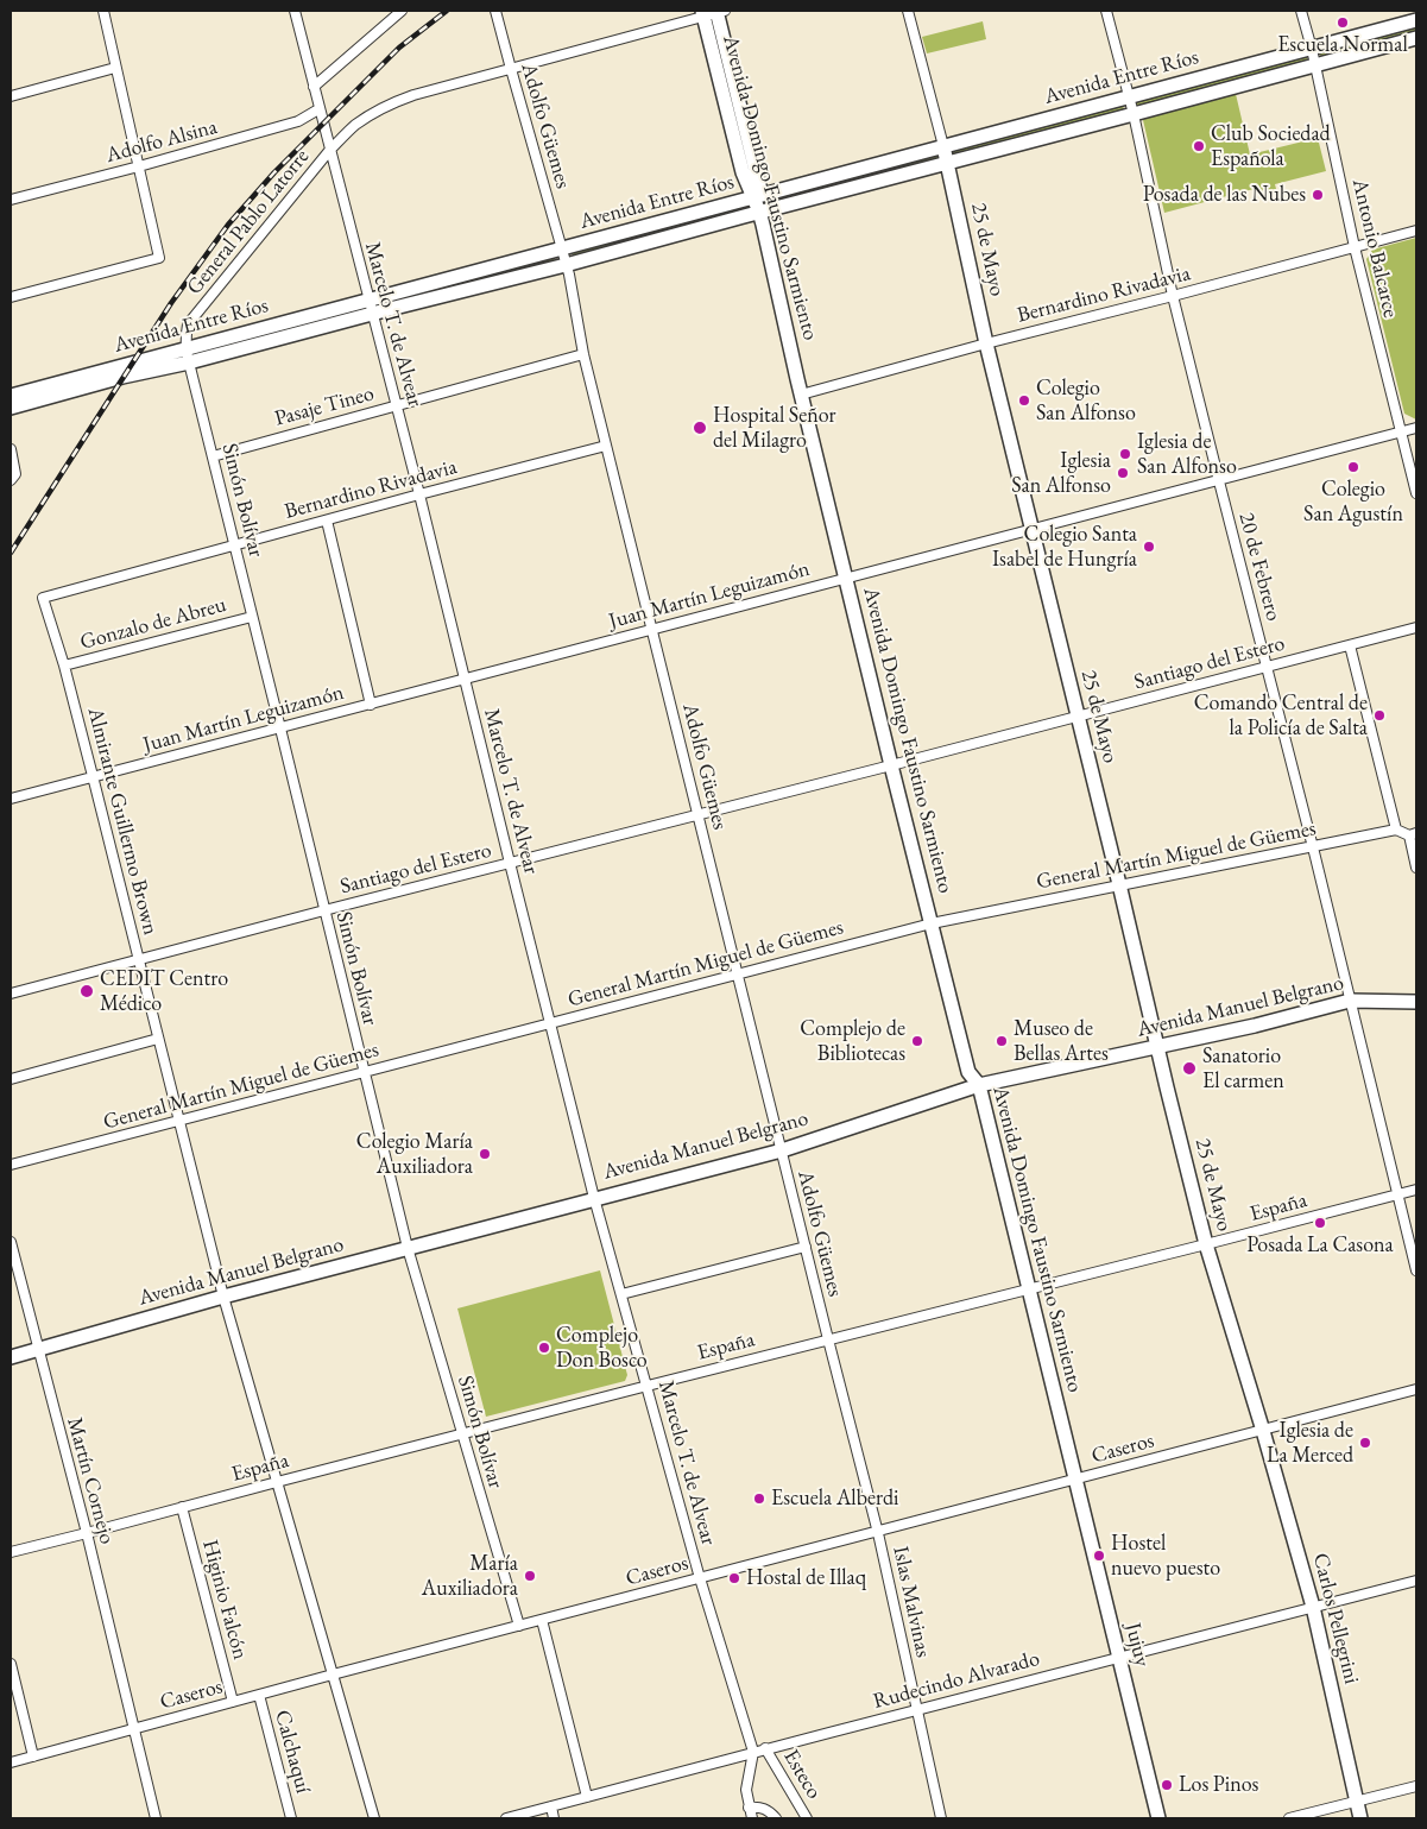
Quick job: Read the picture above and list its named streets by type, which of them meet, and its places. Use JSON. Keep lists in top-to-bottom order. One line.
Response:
{"streets":{"main road":["Avenida Entre Ríos","Avenida Domingo Faustino Sarmiento","25 de Mayo","Avenida Manuel Belgrano","Carlos Pellegrini","Jujuy"],"street":["Adolfo Güemes","Adolfo Alsina","General Pablo Latorre","Antonio Balcarce","Bernardino Rivadavia","Marcelo T. de Alvear","Pasaje Tineo","Simón Bolívar","20 de Febrero","Juan Martín Leguizamón","Gonzalo de Abreu","Santiago del Estero","Almirante Guillermo Brown","General Martín Miguel de Güemes","España","Caseros","Martín Cornejo","Higinio Falcón","Islas Malvinas","Rudecindo Alvarado","Calchaquí","Esteco"]},"crossings":[["Avenida Entre Ríos","Adolfo Güemes"],["Avenida Entre Ríos","Avenida Domingo Faustino Sarmiento"],["Avenida Entre Ríos","General Pablo Latorre"],["Avenida Entre Ríos","Antonio Balcarce"],["Avenida Entre Ríos","25 de Mayo"],["Avenida Entre Ríos","Marcelo T. de Alvear"],["Avenida Entre Ríos","Simón Bolívar"],["Avenida Entre Ríos","20 de Febrero"],["Adolfo Güemes","General Pablo Latorre"],["Adolfo Güemes","Bernardino Rivadavia"],["Adolfo Güemes","Pasaje Tineo"],["Adolfo Güemes","Juan Martín Leguizamón"],["Adolfo Güemes","Santiago del Estero"],["Adolfo Güemes","General Martín Miguel de Güemes"],["Adolfo Güemes","Avenida Manuel Belgrano"],["Adolfo Güemes","España"],["Adolfo Güemes","Caseros"],["Adolfo Güemes","Islas Malvinas"],["Adolfo Alsina","Marcelo T. de Alvear"],["Avenida Domingo Faustino Sarmiento","Bernardino Rivadavia"],["Avenida Domingo Faustino Sarmiento","Juan Martín Leguizamón"],["Avenida Domingo Faustino Sarmiento","Santiago del Estero"],["Avenida Domingo Faustino Sarmiento","General Martín Miguel de Güemes"],["Avenida Domingo Faustino Sarmiento","Avenida Manuel Belgrano"],["Avenida Domingo Faustino Sarmiento","España"],["Avenida Domingo Faustino Sarmiento","Caseros"],["Avenida Domingo Faustino Sarmiento","Jujuy"],["General Pablo Latorre","Marcelo T. de Alvear"],["General Pablo Latorre","Simón Bolívar"],["Antonio Balcarce","Bernardino Rivadavia"],["Antonio Balcarce","Juan Martín Leguizamón"],["25 de Mayo","Bernardino Rivadavia"],["25 de Mayo","Juan Martín Leguizamón"],["25 de Mayo","Santiago del Estero"],["25 de Mayo","General Martín Miguel de Güemes"],["25 de Mayo","Avenida Manuel Belgrano"],["25 de Mayo","España"],["25 de Mayo","Caseros"],["25 de Mayo","Carlos Pellegrini"],["Bernardino Rivadavia","Marcelo T. de Alvear"],["Bernardino Rivadavia","Simón Bolívar"],["Bernardino Rivadavia","20 de Febrero"],["Bernardino Rivadavia","Almirante Guillermo Brown"],["Marcelo T. de Alvear","Pasaje Tineo"],["Marcelo T. de Alvear","Juan Martín Leguizamón"],["Marcelo T. de Alvear","Santiago del Estero"],["Marcelo T. de Alvear","General Martín Miguel de Güemes"],["Marcelo T. de Alvear","Avenida Manuel Belgrano"],["Marcelo T. de Alvear","España"],["Marcelo T. de Alvear","Caseros"],["Marcelo T. de Alvear","Rudecindo Alvarado"],["Pasaje Tineo","Simón Bolívar"],["Simón Bolívar","Juan Martín Leguizamón"],["Simón Bolívar","Gonzalo de Abreu"],["Simón Bolívar","Santiago del Estero"],["Simón Bolívar","General Martín Miguel de Güemes"],["Simón Bolívar","Avenida Manuel Belgrano"],["Simón Bolívar","España"],["Simón Bolívar","Caseros"],["20 de Febrero","Juan Martín Leguizamón"],["20 de Febrero","Santiago del Estero"],["20 de Febrero","General Martín Miguel de Güemes"],["20 de Febrero","Avenida Manuel Belgrano"],["20 de Febrero","España"],["Juan Martín Leguizamón","Almirante Guillermo Brown"],["Gonzalo de Abreu","Almirante Guillermo Brown"],["Santiago del Estero","Almirante Guillermo Brown"],["Almirante Guillermo Brown","General Martín Miguel de Güemes"],["Almirante Guillermo Brown","Avenida Manuel Belgrano"],["Almirante Guillermo Brown","España"],["Almirante Guillermo Brown","Caseros"],["Avenida Manuel Belgrano","Martín Cornejo"],["España","Martín Cornejo"],["España","Higinio Falcón"],["Caseros","Martín Cornejo"],["Caseros","Higinio Falcón"],["Caseros","Islas Malvinas"],["Caseros","Carlos Pellegrini"],["Caseros","Jujuy"],["Caseros","Calchaquí"],["Islas Malvinas","Rudecindo Alvarado"],["Carlos Pellegrini","Rudecindo Alvarado"],["Jujuy","Rudecindo Alvarado"],["Rudecindo Alvarado","Esteco"]],"places":["Escuela Normal","Club Sociedad Española","Posada de las Nubes","Colegio San Alfonso","Hospital Señor del Milagro","Iglesia de San Alfonso","Colegio San Agustín","Iglesia San Alfonso","Colegio Santa Isabel de Hungría","Comando Central de la Policía de Salta","CEDIT Centro Médico","Complejo de Bibliotecas","Museo de Bellas Artes","Sanatorio El carmen","Colegio María Auxiliadora","Posada La Casona","Complejo Don Bosco","Iglesia de La Merced","Escuela Alberdi","Hostel nuevo puesto","María Auxiliadora","Hostal de Illaq","Los Pinos"]}
